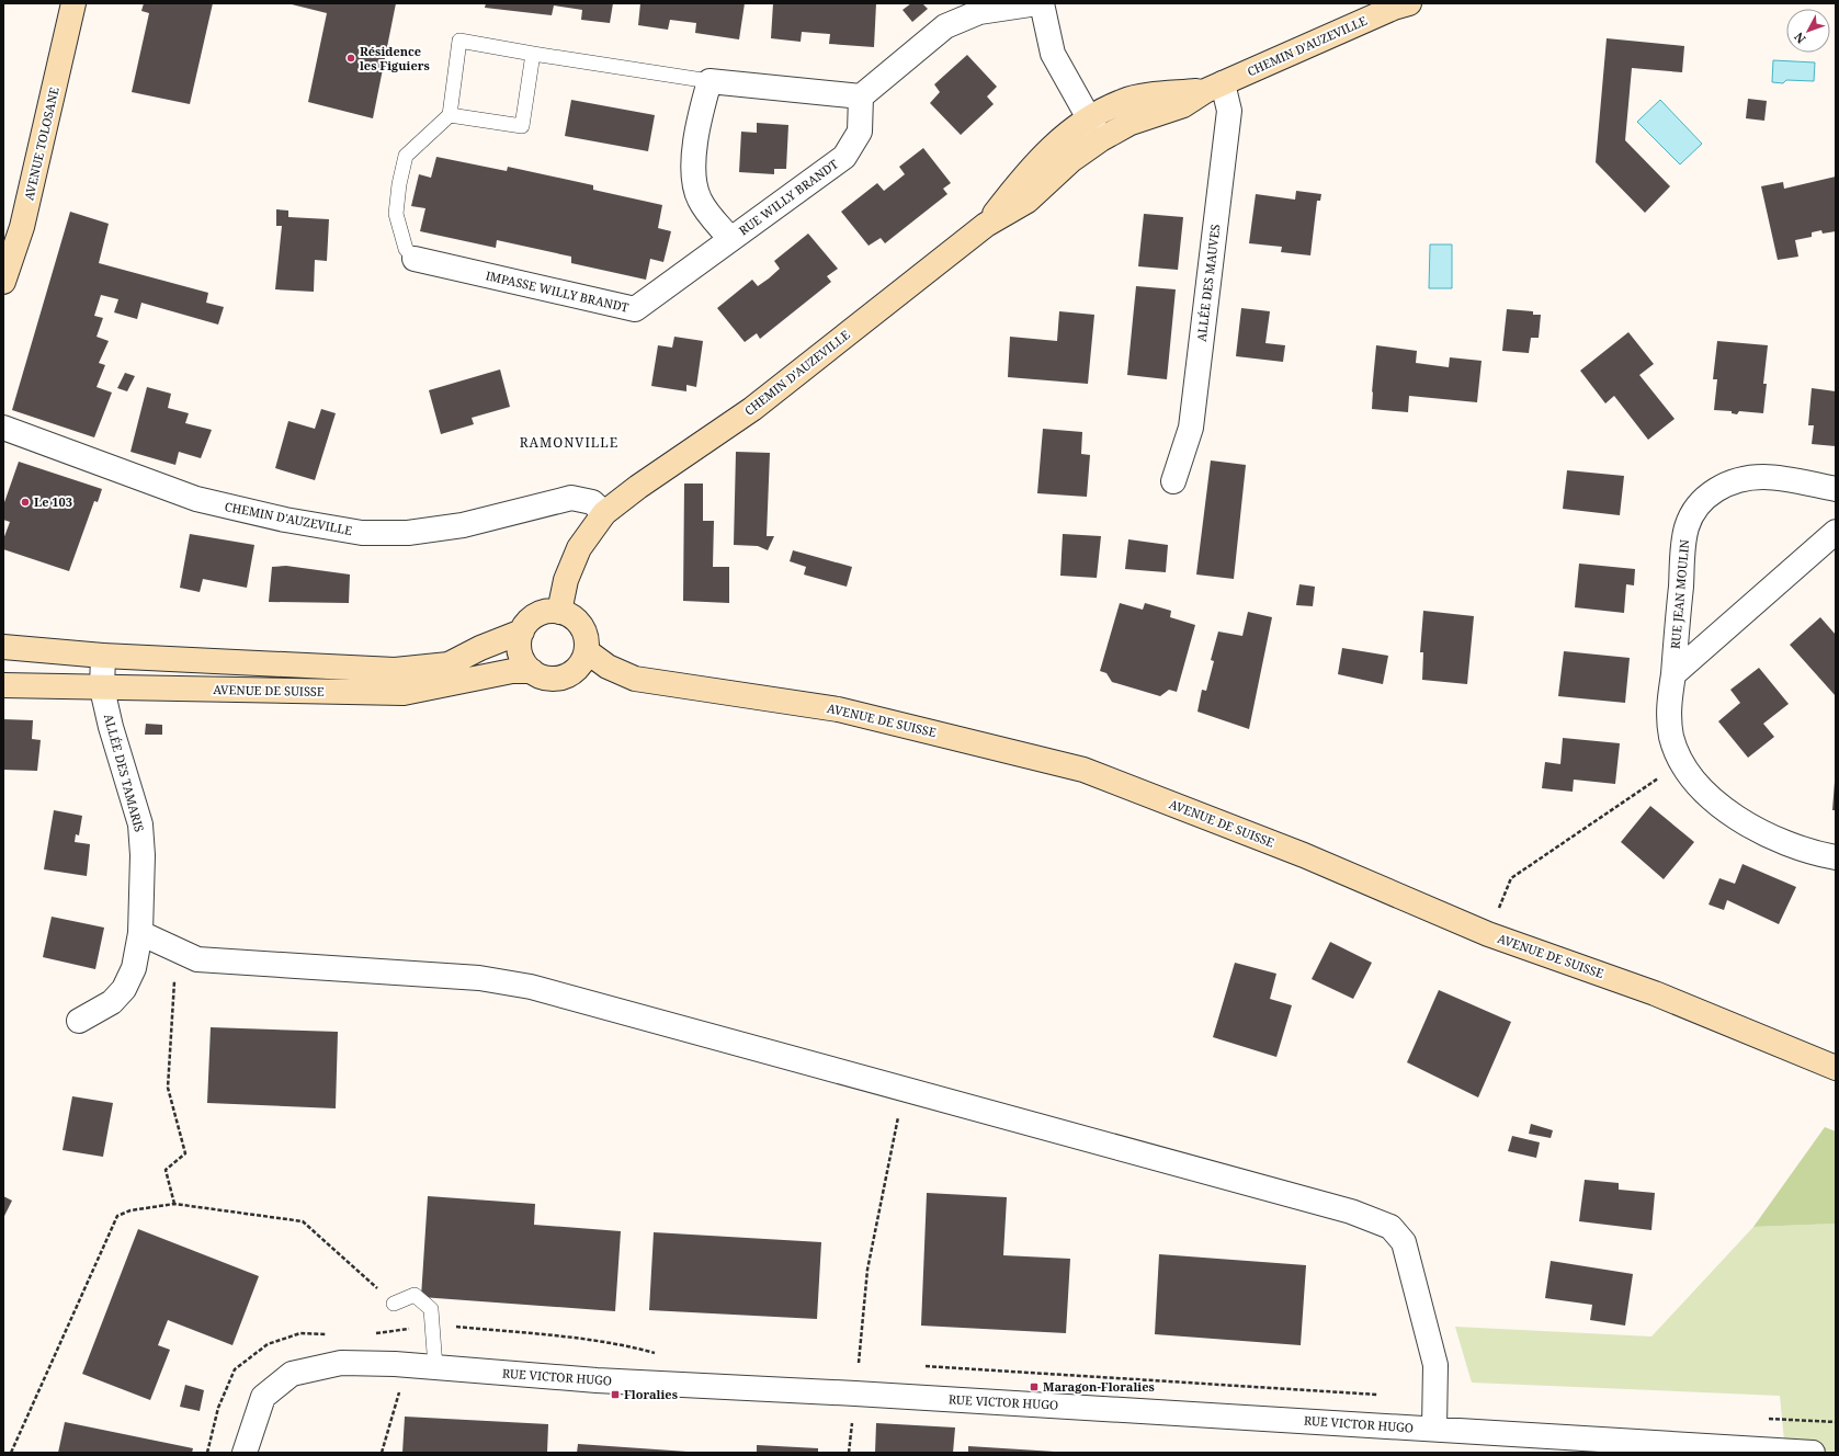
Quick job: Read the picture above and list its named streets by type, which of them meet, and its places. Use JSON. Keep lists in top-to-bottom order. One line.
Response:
{"streets":{"street":["CHEMIN D'AUZEVILLE","AVENUE TOLOSANE","RUE WILLY BRANDT","ALLÉE DES MAUVES","IMPASSE WILLY BRANDT","RUE JEAN MOULIN","AVENUE DE SUISSE","ALLÉE DES TAMARIS","RUE VICTOR HUGO"]},"crossings":[["CHEMIN D'AUZEVILLE","ALLÉE DES MAUVES"],["CHEMIN D'AUZEVILLE","AVENUE DE SUISSE"],["RUE WILLY BRANDT","IMPASSE WILLY BRANDT"],["AVENUE DE SUISSE","ALLÉE DES TAMARIS"]],"districts":["RAMONVILLE"],"places":{"other":["Résidence les Figuiers","Le 103"],"transit":["Maragon-Floralies","Floralies"]},"north":"bottom left"}
